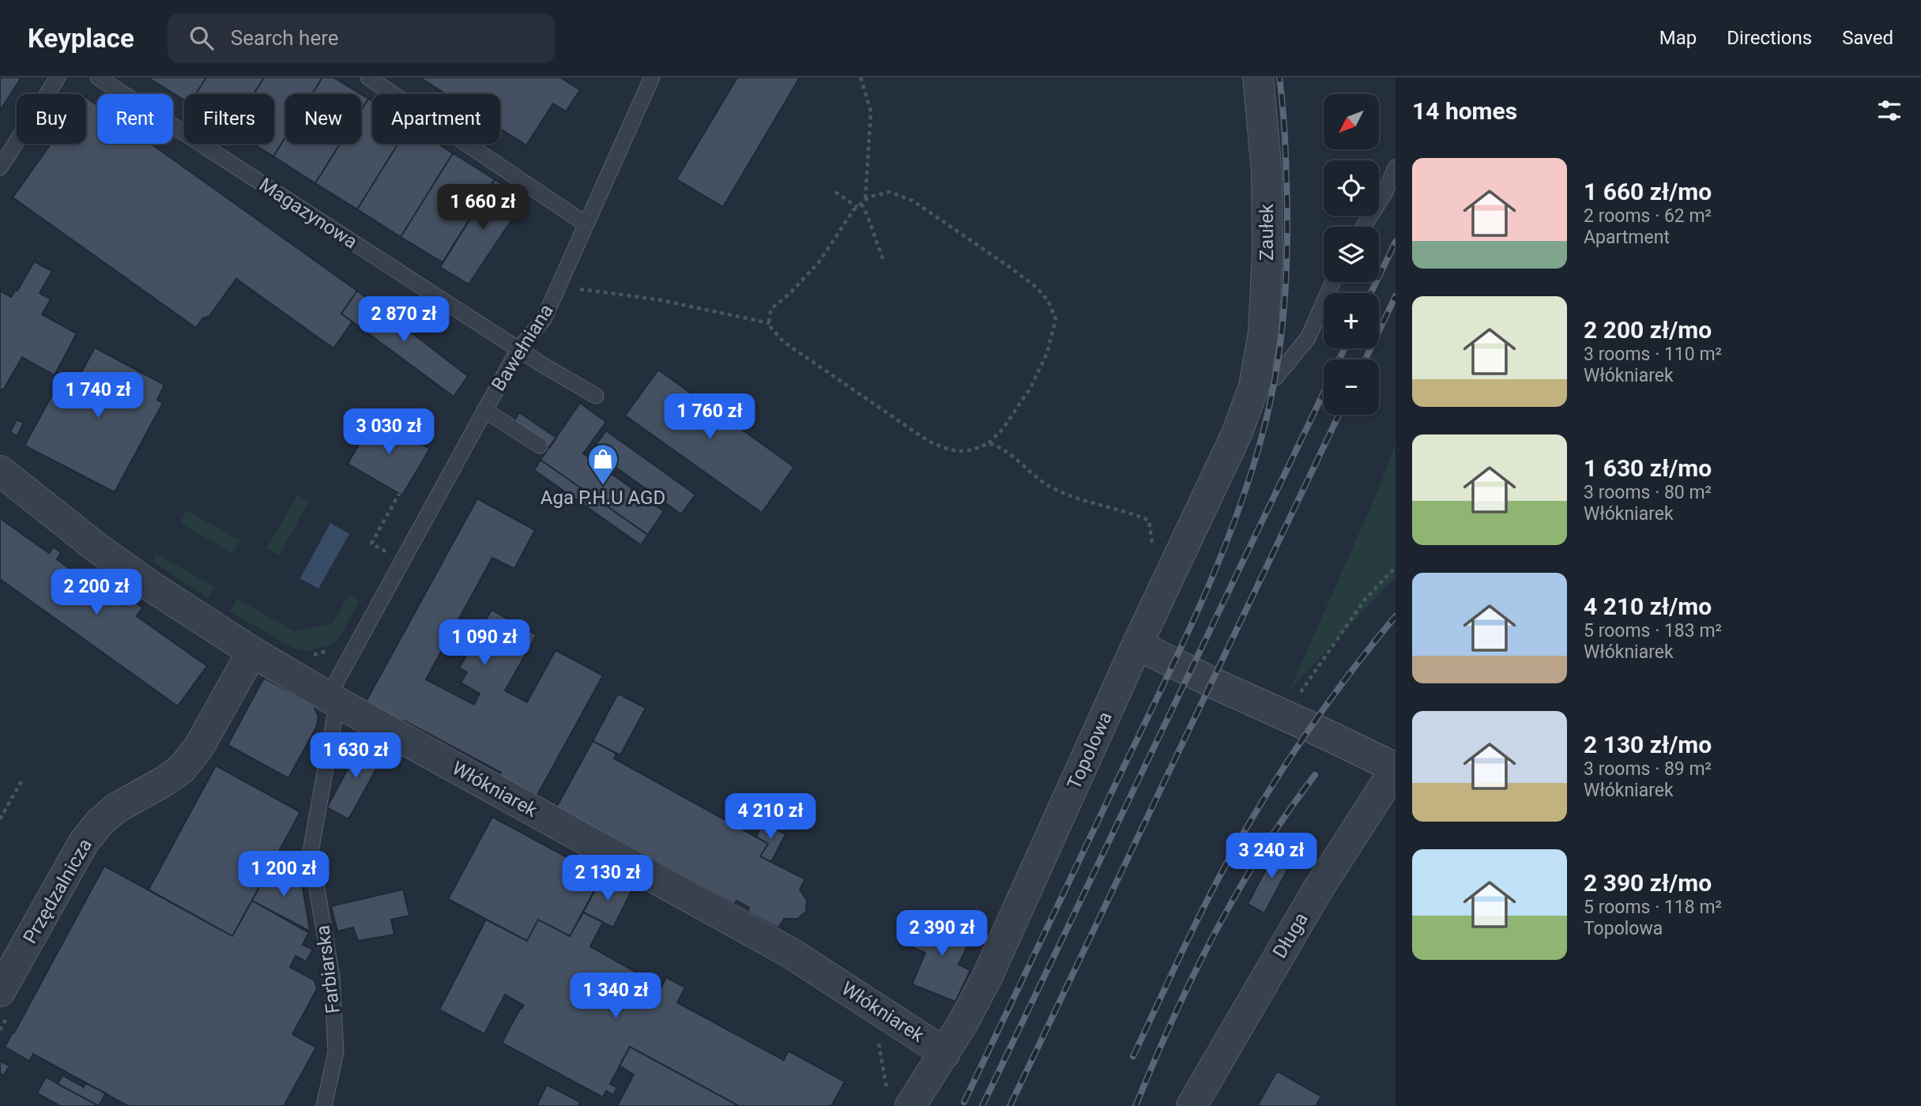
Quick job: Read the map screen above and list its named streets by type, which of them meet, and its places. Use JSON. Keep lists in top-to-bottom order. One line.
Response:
{"streets":{"street":["Zaułek","Topolowa","Włókniarek","Przędzalnicza","Długa"],"lane":["Magazynowa","Bawełniana","Farbiarska"]},"crossings":[["Magazynowa","Bawełniana"],["Zaułek","Topolowa"],["Bawełniana","Włókniarek"],["Bawełniana","Farbiarska"],["Topolowa","Włókniarek"],["Włókniarek","Przędzalnicza"],["Włókniarek","Farbiarska"]],"places":{"shop":["Aga P.H.U AGD"]},"north":"bottom left","page":{"header":"Keyplace","search":"Search here","nav":["Map","Directions","Saved"],"heading":"14 homes","map_buttons":["+","−"],"chip":["Buy","Rent","Filters","New","Apartment"],"list":[{"name":"1 660 zł/mo","note":"2 rooms · 62 m² · Apartment"},{"name":"2 200 zł/mo","note":"3 rooms · 110 m² · Włókniarek"},{"name":"1 630 zł/mo","note":"3 rooms · 80 m² · Włókniarek"},{"name":"4 210 zł/mo","note":"5 rooms · 183 m² · Włókniarek"},{"name":"2 130 zł/mo","note":"3 rooms · 89 m² · Włókniarek"},{"name":"2 390 zł/mo","note":"5 rooms · 118 m² · Topolowa"}],"price":["1 660 zł","2 870 zł","1 740 zł","1 760 zł","3 030 zł","2 200 zł","1 090 zł","1 630 zł","4 210 zł","3 240 zł","1 200 zł","2 130 zł","2 390 zł","1 340 zł"]}}
